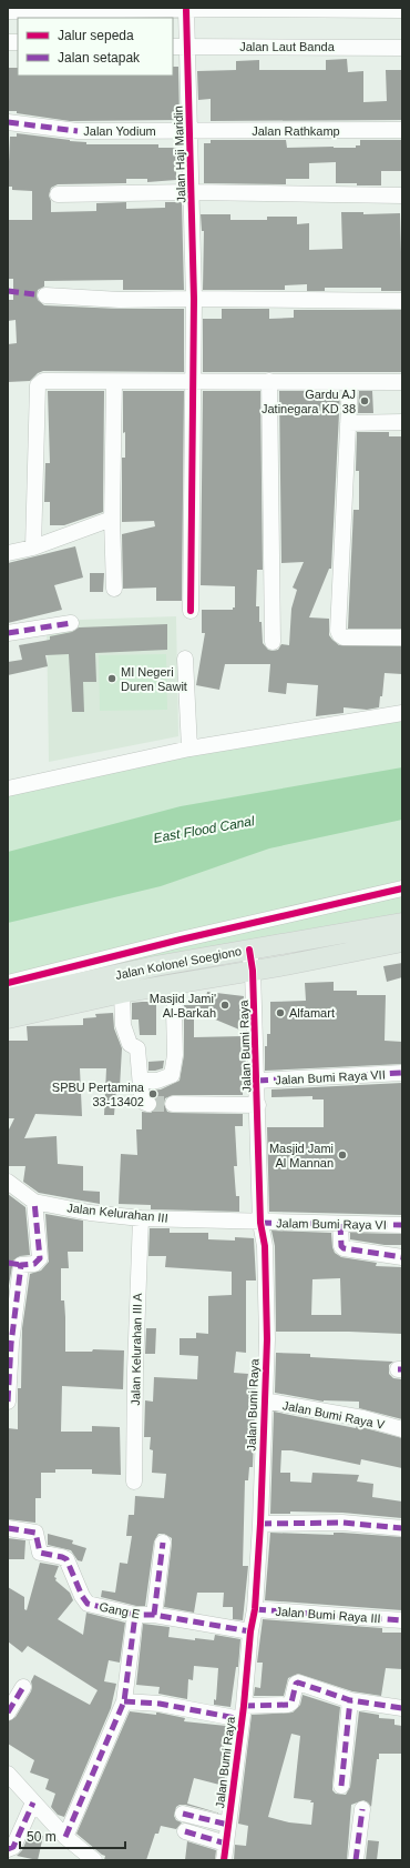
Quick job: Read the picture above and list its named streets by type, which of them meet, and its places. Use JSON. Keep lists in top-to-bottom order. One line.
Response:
{"streets":{"main road":["Jalan Kolonel Soegiono"],"street":["Jalan Laut Banda","Jalan Yodium","Jalan Rathkamp","Jalan Haji Maridin","Jalan Bumi Raya","Jalan Bumi Raya VII","Jalan Kelurahan III","Jalam Bumi Raya VI","Jalan Kelurahan III A","Jalan Bumi Raya V","Gang E","Jalan Bumi Raya III"]},"crossings":[["Jalan Laut Banda","Jalan Haji Maridin"],["Jalan Yodium","Jalan Rathkamp"],["Jalan Yodium","Jalan Haji Maridin"],["Jalan Rathkamp","Jalan Haji Maridin"],["Jalan Kolonel Soegiono","Jalan Bumi Raya"],["Jalan Bumi Raya","Jalan Bumi Raya VII"],["Jalan Bumi Raya","Jalan Kelurahan III"],["Jalan Bumi Raya","Jalam Bumi Raya VI"],["Jalan Bumi Raya","Jalan Bumi Raya V"],["Jalan Bumi Raya","Gang E"],["Jalan Bumi Raya","Jalan Bumi Raya III"],["Jalan Kelurahan III","Jalam Bumi Raya VI"],["Jalan Kelurahan III","Jalan Kelurahan III A"]],"water":["East Flood Canal"],"places":["Gardu AJ Jatinegara KD 38","MI Negeri Duren Sawit","Masjid Jami' Al-Barkah","Alfamart","SPBU Pertamina 33-13402","Masjid Jami Al Mannan"],"legend":["Jalur sepeda","Jalan setapak"],"scale_bar":"50 m"}
